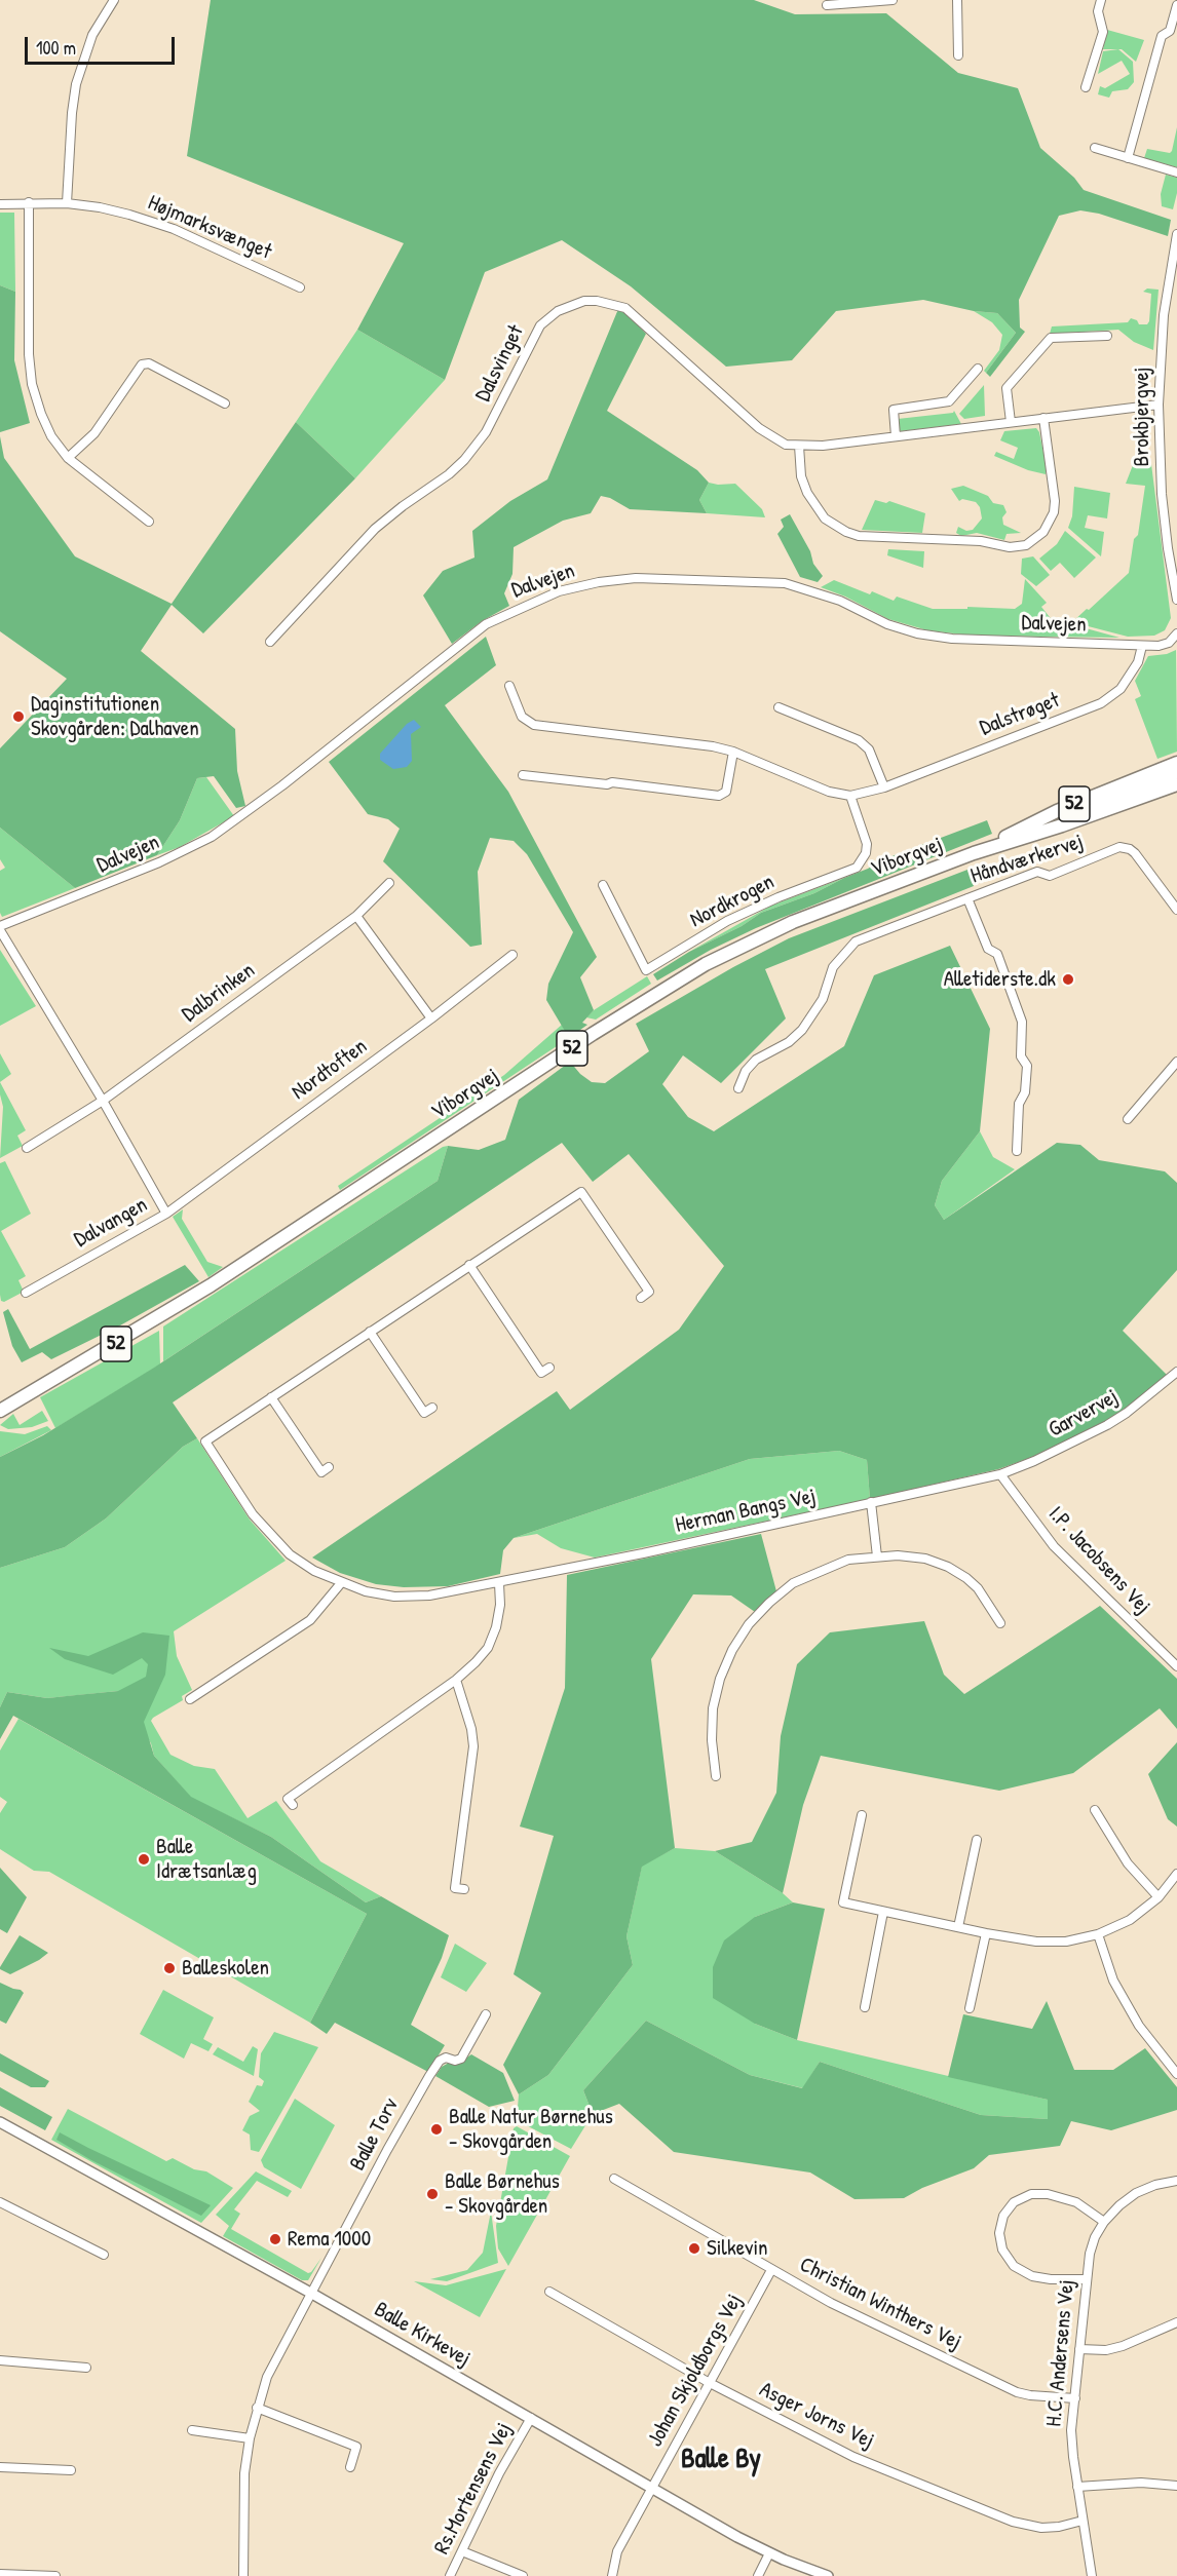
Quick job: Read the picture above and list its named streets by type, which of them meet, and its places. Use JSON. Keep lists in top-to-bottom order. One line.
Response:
{"streets":{"main road":["52","Viborgvej"],"street":["Højmarksvænget","Dalsvinget","Brokbjergvej","Dalvejen","Dalstrøget","Håndværkervej","Nordkrogen","Dalbrinken","Nordtoften","Dalvangen","Garvervej","Herman Bangs Vej","I.P. Jacobsens Vej","Balle Torv","Christian Winthers Vej","Balle Kirkevej","H.C. Andersens Vej","Johan Skjoldborgs Vej","Asger Jorns Vej","Rs.Mortensens Vej"]},"crossings":[["Dalsvinget","Brokbjergvej"],["Dalvejen","Dalstrøget"],["Dalvejen","Dalvangen"],["Dalstrøget","Nordkrogen"],["Dalbrinken","Dalvangen"],["Nordtoften","Dalvangen"],["Garvervej","Herman Bangs Vej"],["Garvervej","I.P. Jacobsens Vej"],["Herman Bangs Vej","I.P. Jacobsens Vej"],["Balle Torv","Balle Kirkevej"],["Christian Winthers Vej","H.C. Andersens Vej"],["Christian Winthers Vej","Johan Skjoldborgs Vej"],["Balle Kirkevej","Johan Skjoldborgs Vej"],["Balle Kirkevej","Rs.Mortensens Vej"],["H.C. Andersens Vej","Asger Jorns Vej"],["Johan Skjoldborgs Vej","Asger Jorns Vej"]],"districts":["Balle By"],"places":["Daginstitutionen Skovgården: Dalhaven","Alletiderste.dk","Balle Idrætsanlæg","Balleskolen","Balle Natur Børnehus - Skovgården","Balle Børnehus - Skovgården","Rema 1000","Silkevin"],"scale_bar":"100 m"}
